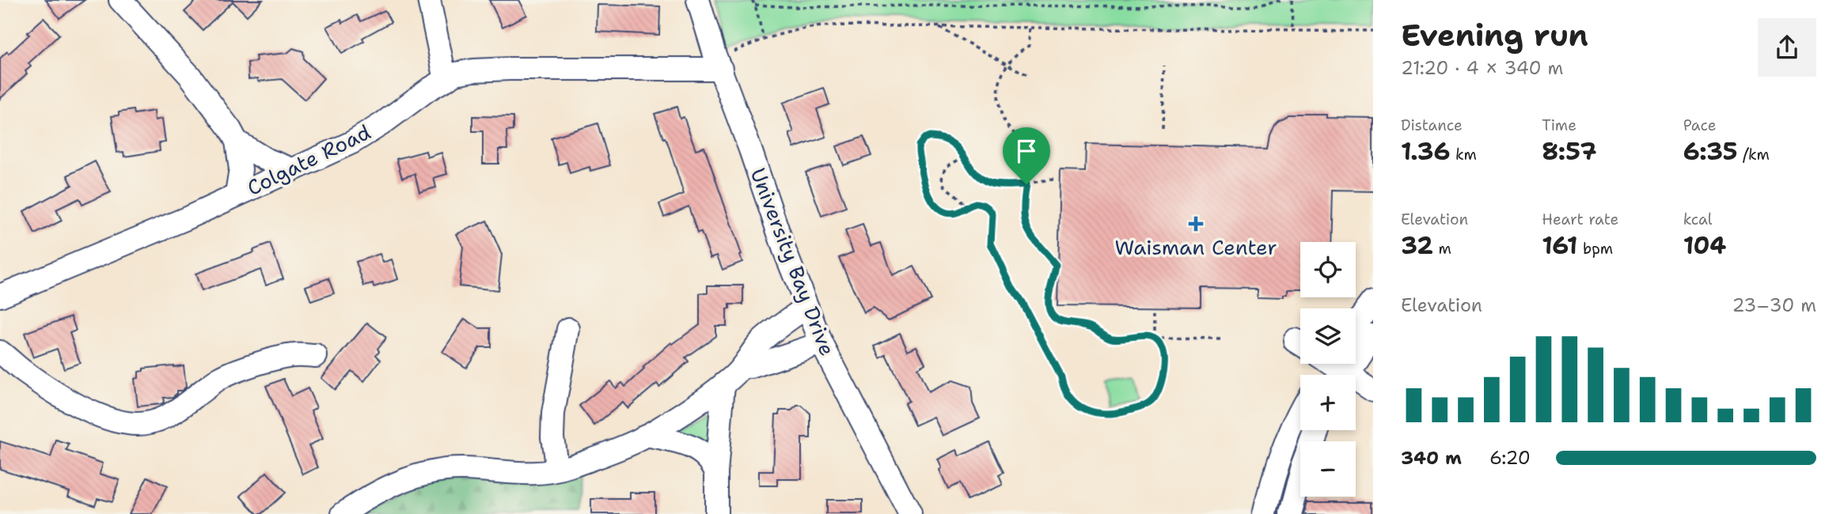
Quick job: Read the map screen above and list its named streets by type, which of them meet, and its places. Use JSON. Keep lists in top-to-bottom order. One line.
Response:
{"streets":{"street":["Colgate Road","University Bay Drive"]},"crossings":[["Colgate Road","University Bay Drive"]],"places":{"health":["Waisman Center"]},"page":{"heading":["Evening run","21:20 · 4 × 340 m"],"stats":[["Distance","1.36 km"],["Time","8:57"],["Pace","6:35 /km"],["Elevation","32 m"],["Heart rate","161 bpm"],["kcal","104"]],"map_buttons":["+","−"],"chart":["Elevation","23–30 m"],"list":[{"name":"340 m","note":"6:20"}]}}
